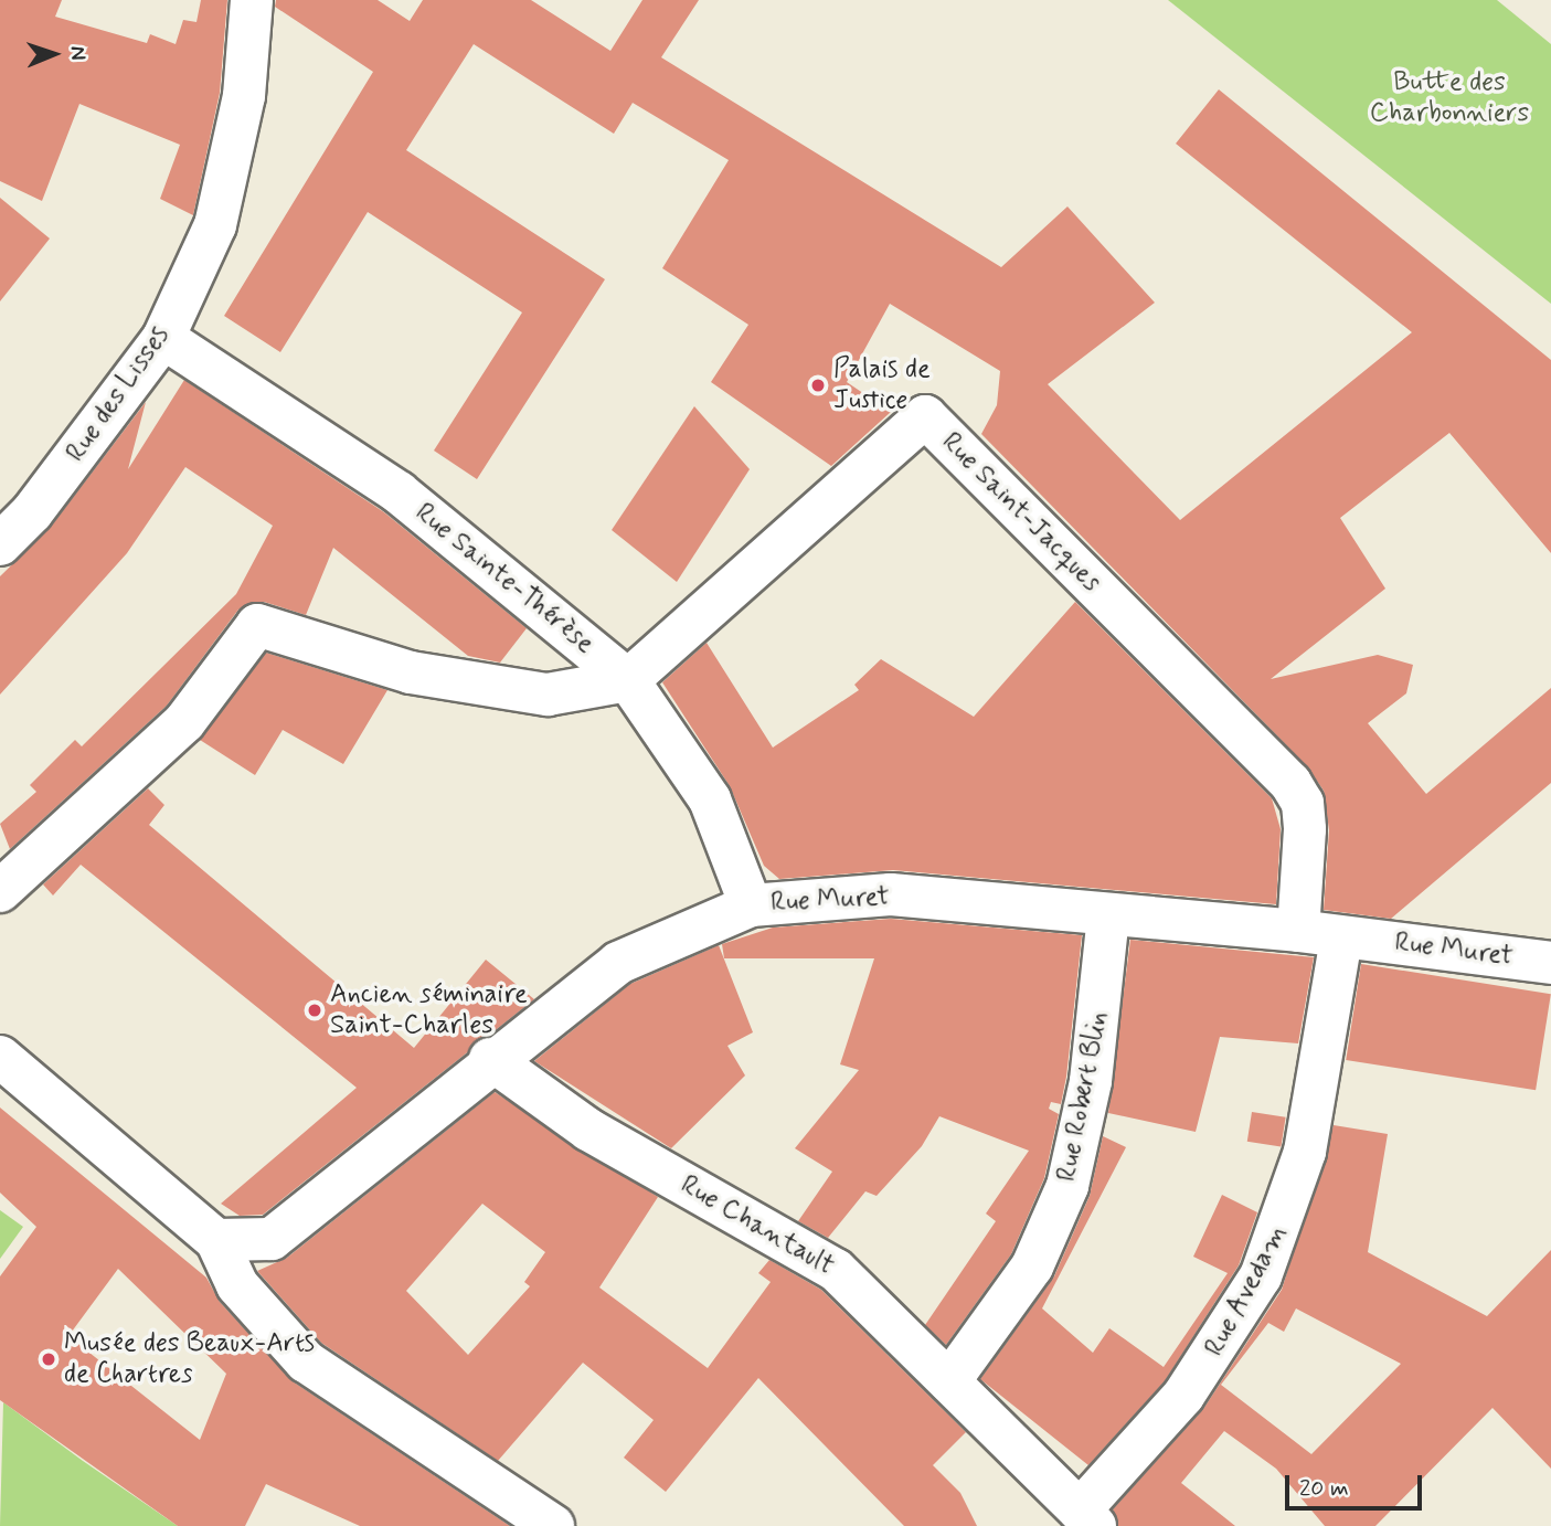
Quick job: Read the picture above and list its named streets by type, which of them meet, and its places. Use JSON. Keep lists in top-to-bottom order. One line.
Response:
{"streets":{"street":["Rue des Lisses","Rue Saint-Jacques","Rue Sainte-Thérèse","Rue Muret","Rue Robert Blin","Rue Chantault","Rue Avedam"]},"crossings":[["Rue des Lisses","Rue Sainte-Thérèse"],["Rue Saint-Jacques","Rue Sainte-Thérèse"],["Rue Saint-Jacques","Rue Muret"],["Rue Sainte-Thérèse","Rue Muret"],["Rue Muret","Rue Robert Blin"],["Rue Muret","Rue Chantault"],["Rue Muret","Rue Avedam"],["Rue Robert Blin","Rue Chantault"],["Rue Chantault","Rue Avedam"]],"parks":["Butte des Charbonniers"],"places":["Palais de Justice","Ancien séminaire Saint-Charles","Musée des Beaux-Arts de Chartres"],"scale_bar":"20 m","north":"right"}
